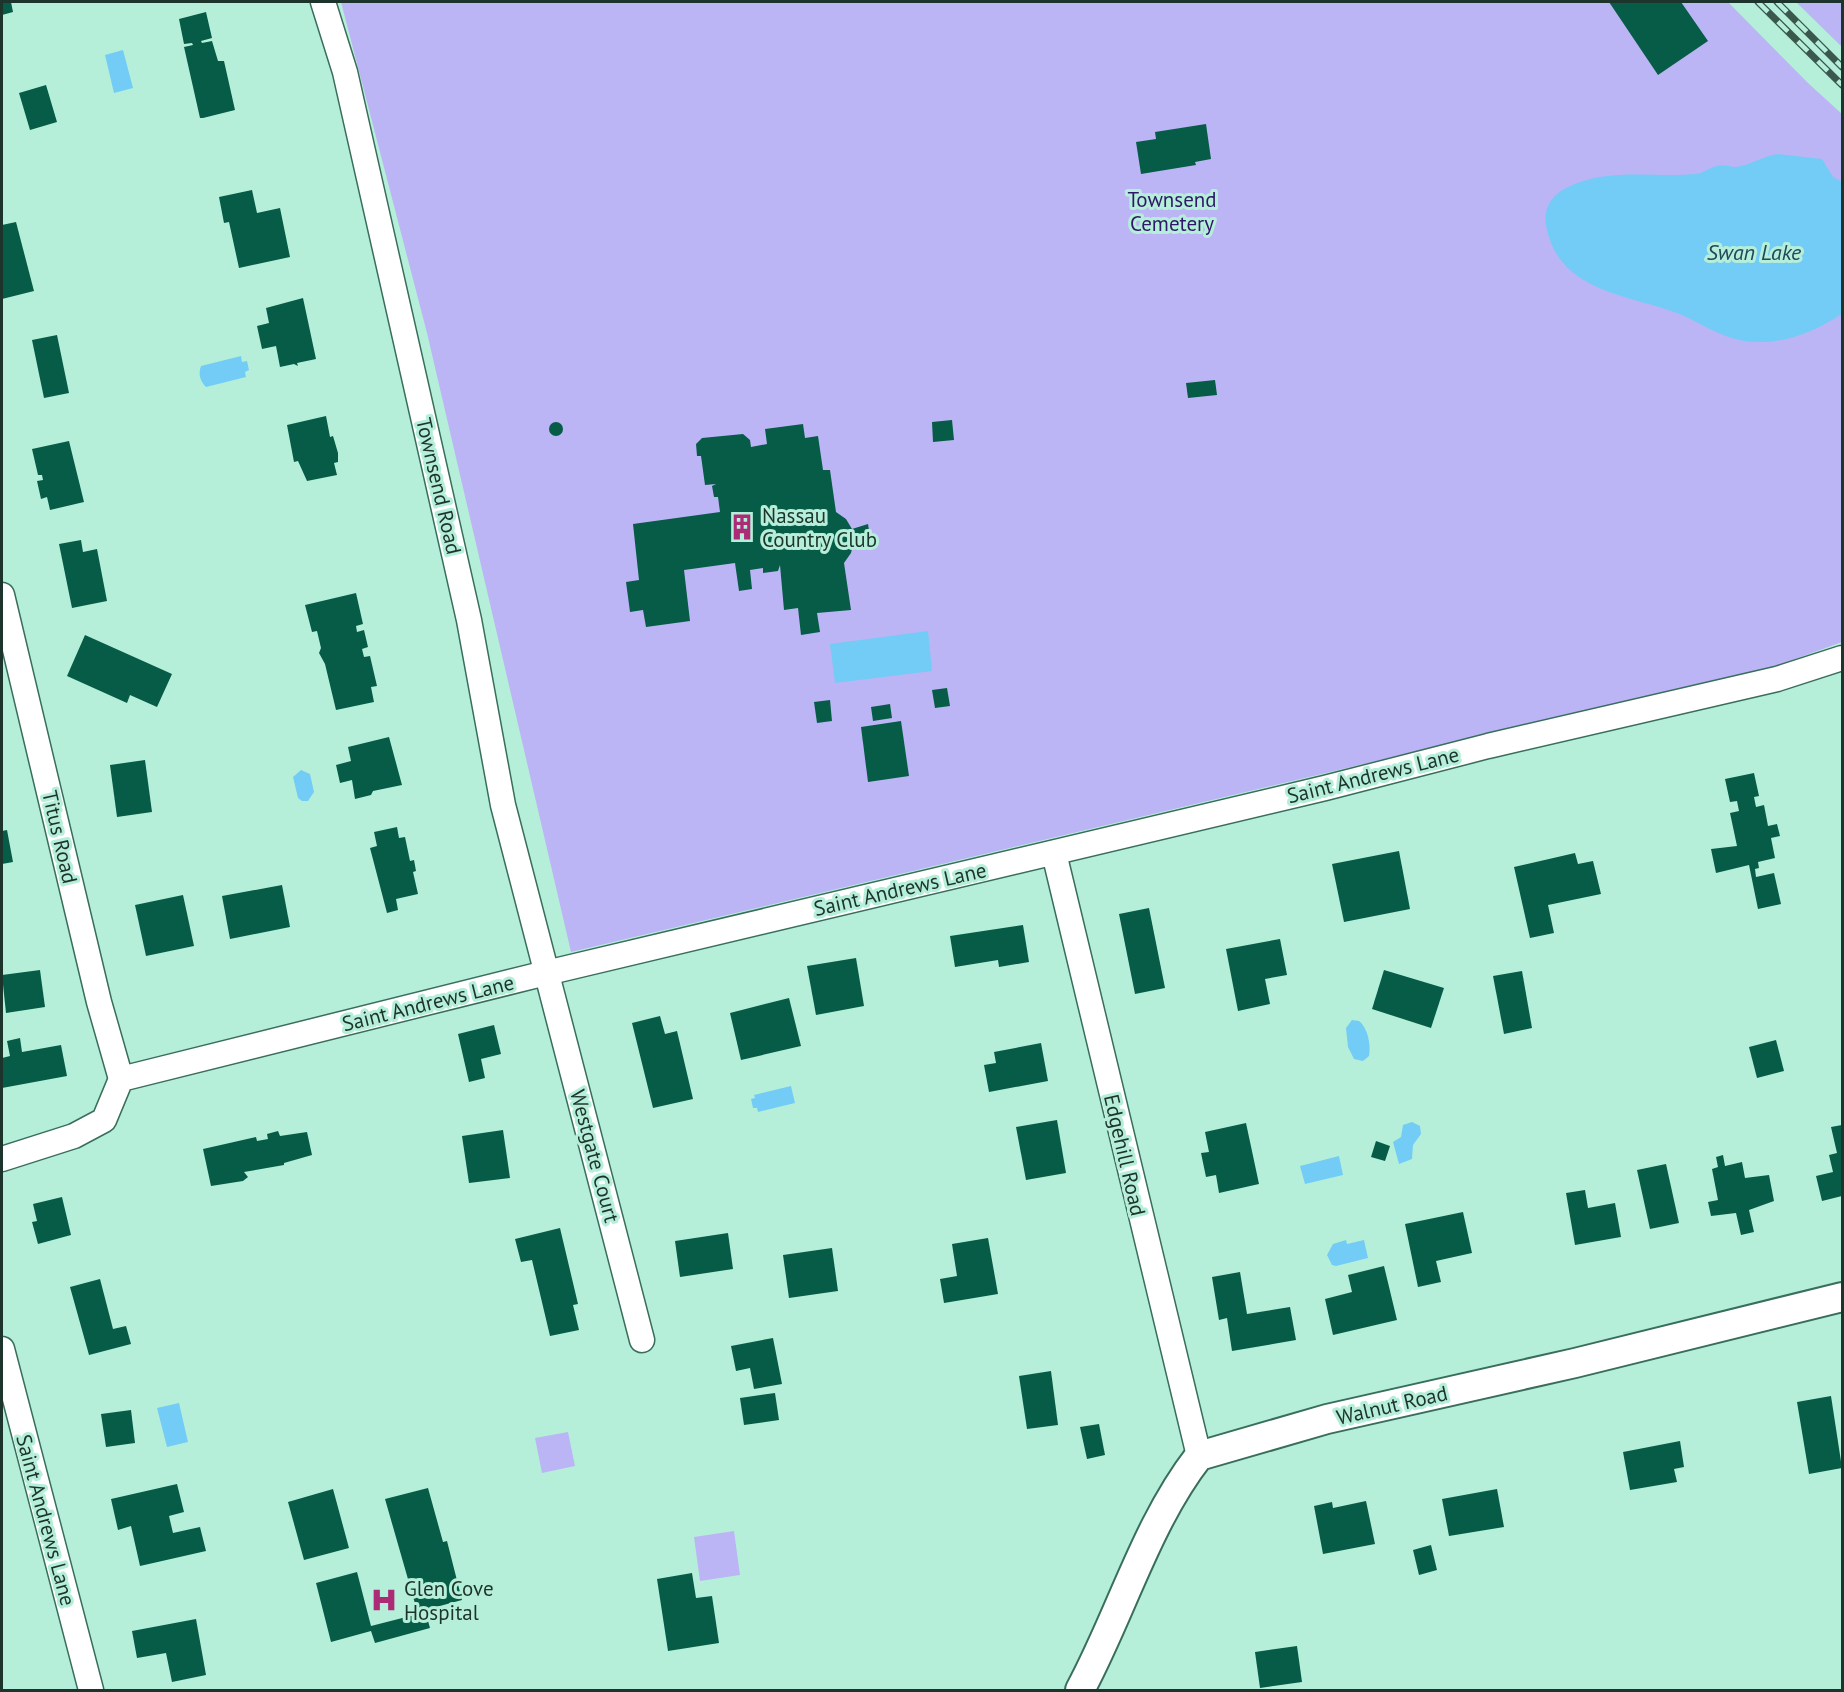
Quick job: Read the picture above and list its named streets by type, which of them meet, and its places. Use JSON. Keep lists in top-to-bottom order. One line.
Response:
{"streets":{"street":["Townsend Road","Saint Andrews Lane","Titus Road","Edgehill Road","Westgate Court","Walnut Road"]},"crossings":[["Townsend Road","Saint Andrews Lane"],["Townsend Road","Westgate Court"],["Saint Andrews Lane","Titus Road"],["Saint Andrews Lane","Edgehill Road"],["Saint Andrews Lane","Westgate Court"],["Edgehill Road","Walnut Road"]],"water":["Swan Lake"],"parks":["Townsend Cemetery"],"places":{"building":["Nassau Country Club"],"hospital":["Glen Cove Hospital"]}}
